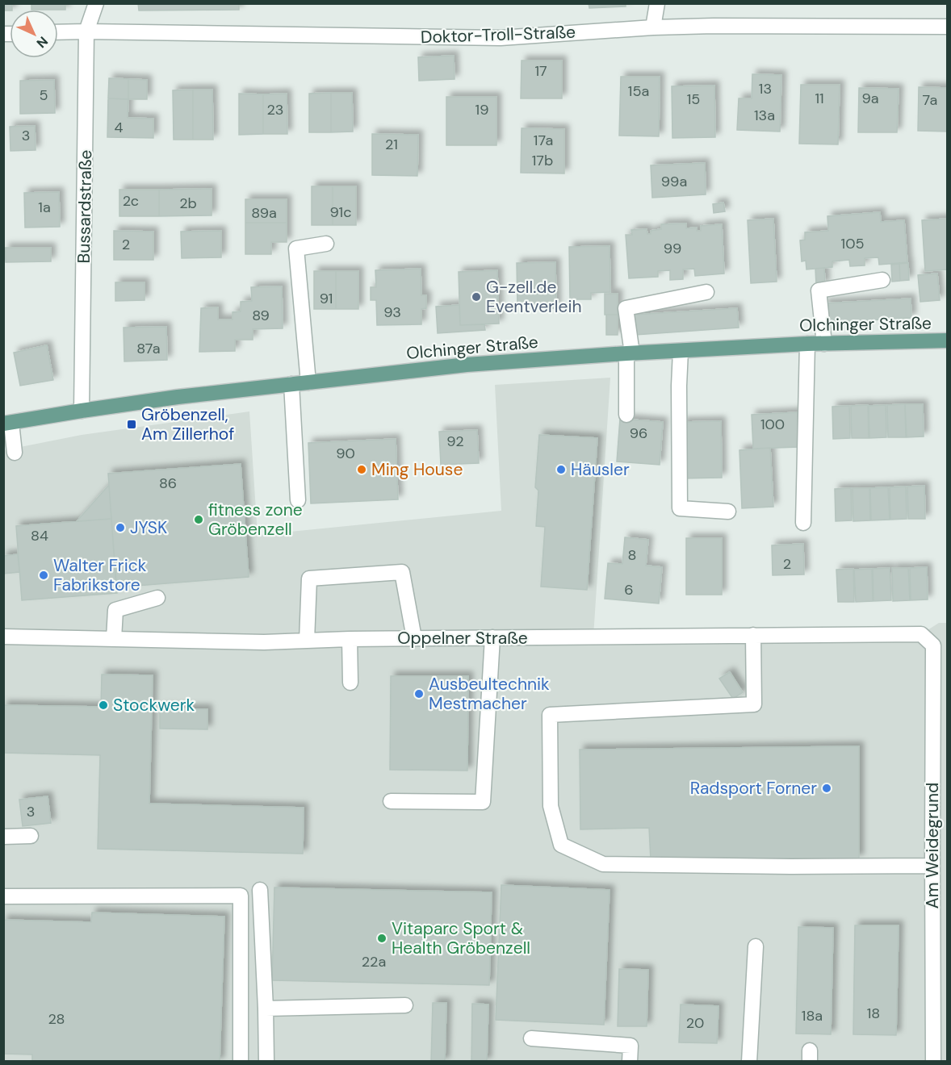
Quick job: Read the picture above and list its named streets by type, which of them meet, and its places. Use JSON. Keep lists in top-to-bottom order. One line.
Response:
{"streets":{"main road":["Olchinger Straße"],"street":["Doktor-Troll-Straße","Bussardstraße","Oppelner Straße","Am Weidegrund"]},"crossings":[["Doktor-Troll-Straße","Bussardstraße"],["Bussardstraße","Olchinger Straße"],["Oppelner Straße","Am Weidegrund"]],"places":{"other":["G-zell.de Eventverleih","Ming House","Häusler","fitness zone Gröbenzell","JYSK","Walter Frick Fabrikstore","Ausbeultechnik Mestmacher","Stockwerk","Radsport Forner","Vitaparc Sport & Health Gröbenzell"],"transit":["Gröbenzell, Am Zillerhof"]},"house_numbers":["17","13","15a","5","11","9a","15","7a","23","19","13a","4","3","17a","21","17b","99a","2c","2b","1a","91c","89a","105","2","99","91","93","89","87a","100","96","92","90","86","84","8","2","6","3","22a","18","18a","28","20"],"north":"bottom right"}
